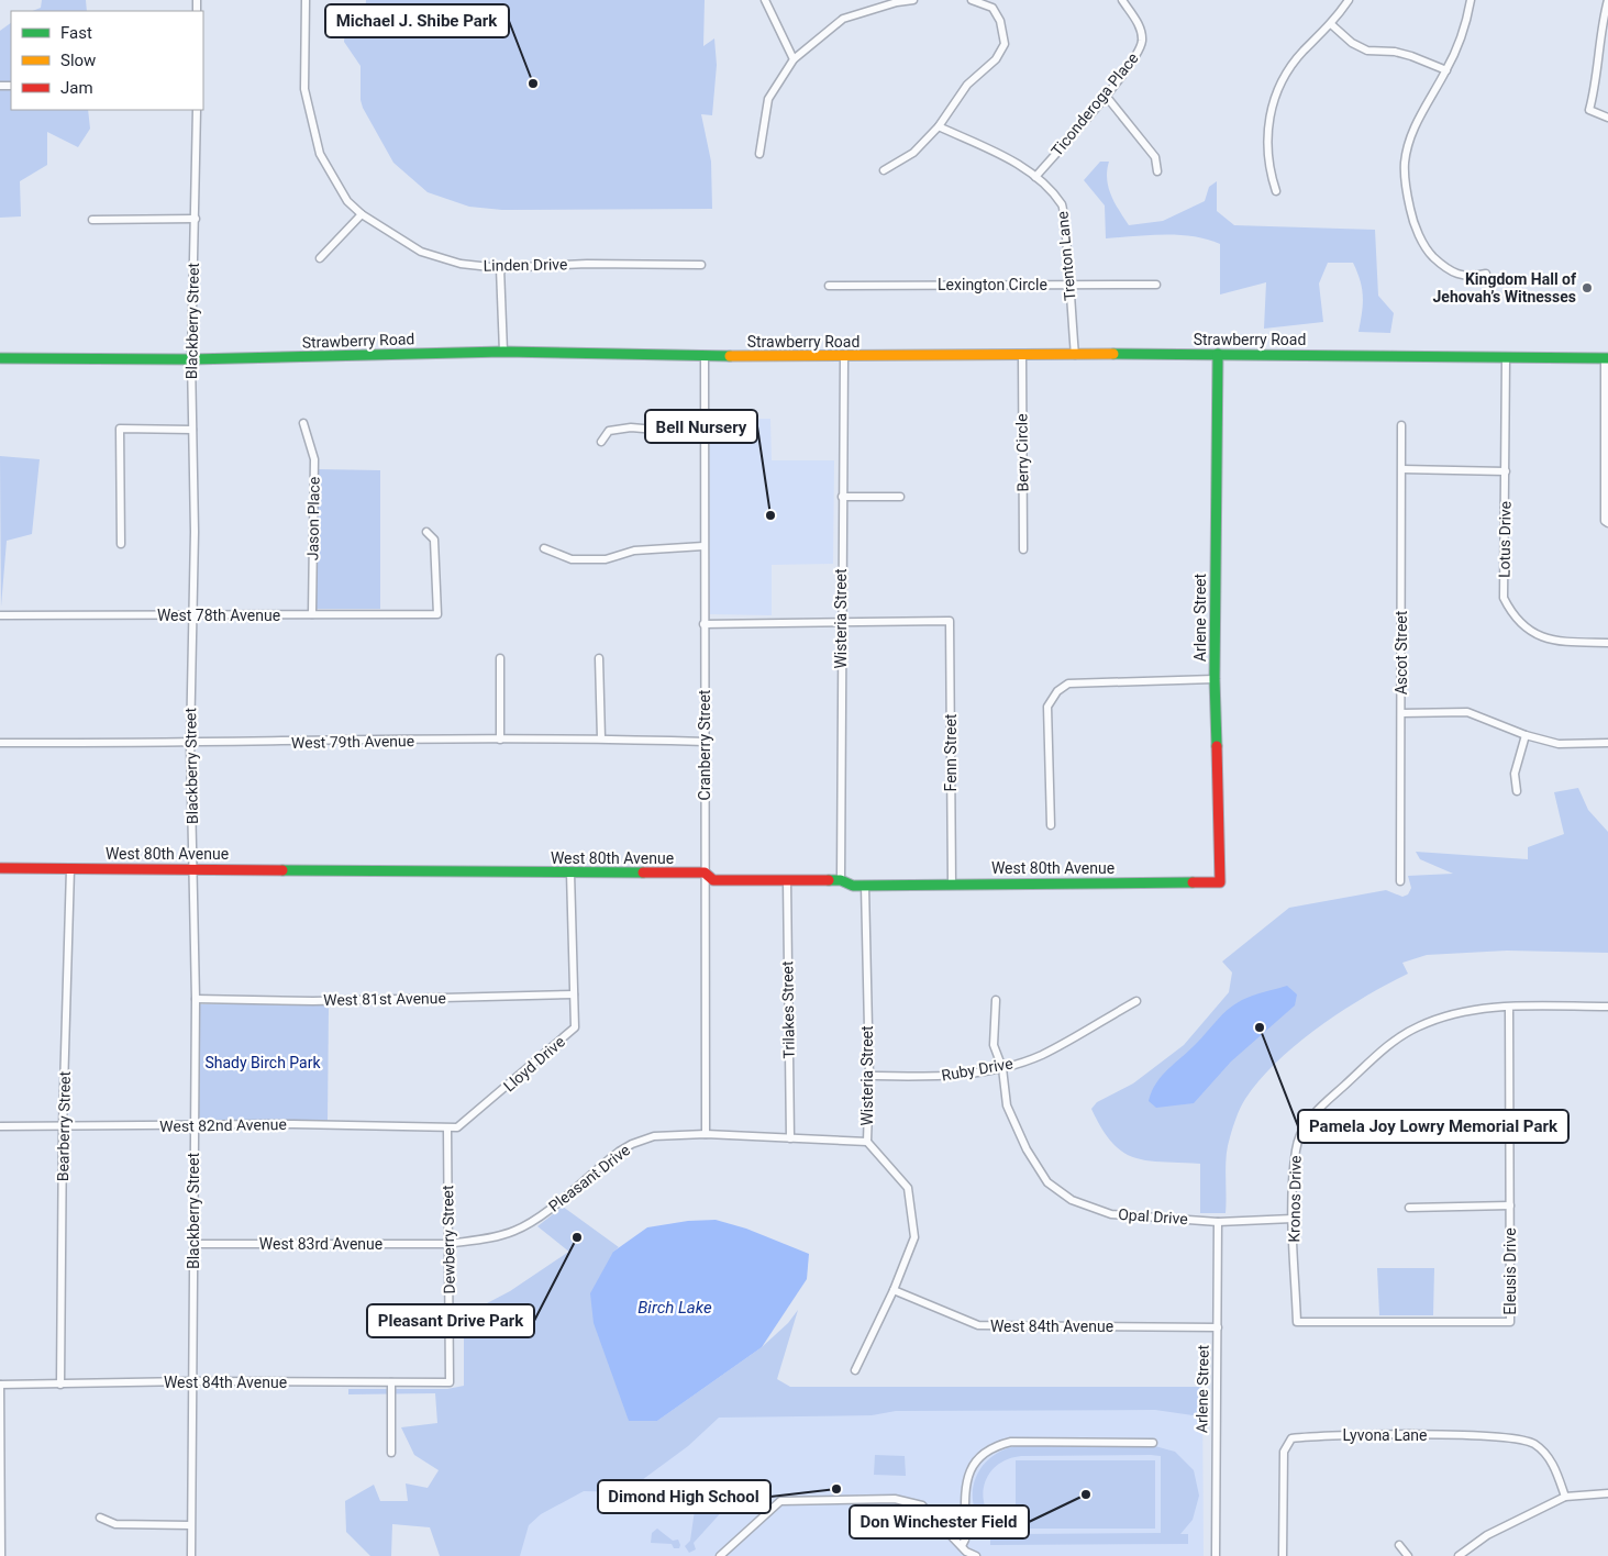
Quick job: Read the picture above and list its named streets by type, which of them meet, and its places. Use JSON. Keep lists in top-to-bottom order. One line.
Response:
{"streets":{"street":["Ticonderoga Place","Trenton Lane","Linden Drive","Lexington Circle","Blackberry Street","Strawberry Road","Berry Circle","Jason Place","Lotus Drive","West 78th Avenue","Arlene Street","Wisteria Street","Ascot Street","West 79th Avenue","Cranberry Street","Fenn Street","West 80th Avenue","West 81st Avenue","Trilakes Street","Lloyd Drive","Ruby Drive","West 82nd Avenue","Bearberry Street","Pleasant Drive","Kronos Drive","Opal Drive","Dewberry Street","West 83rd Avenue","Eleusis Drive","West 84th Avenue","Lyvona Lane"]},"crossings":[["Ticonderoga Place","Trenton Lane"],["Trenton Lane","Lexington Circle"],["Trenton Lane","Strawberry Road"],["Blackberry Street","Strawberry Road"],["Blackberry Street","West 78th Avenue"],["Blackberry Street","West 79th Avenue"],["Blackberry Street","West 80th Avenue"],["Blackberry Street","West 81st Avenue"],["Blackberry Street","West 82nd Avenue"],["Blackberry Street","West 83rd Avenue"],["Blackberry Street","West 84th Avenue"],["Strawberry Road","Berry Circle"],["Strawberry Road","Lotus Drive"],["Strawberry Road","Arlene Street"],["Strawberry Road","Wisteria Street"],["Strawberry Road","Cranberry Street"],["Jason Place","West 78th Avenue"],["Arlene Street","West 80th Avenue"],["Arlene Street","Opal Drive"],["Arlene Street","West 84th Avenue"],["Wisteria Street","Fenn Street"],["Wisteria Street","West 80th Avenue"],["Wisteria Street","Ruby Drive"],["Wisteria Street","Pleasant Drive"],["Wisteria Street","West 84th Avenue"],["West 79th Avenue","Cranberry Street"],["Cranberry Street","West 80th Avenue"],["Cranberry Street","Pleasant Drive"],["Fenn Street","West 80th Avenue"],["West 80th Avenue","Trilakes Street"],["West 80th Avenue","Lloyd Drive"],["West 80th Avenue","Bearberry Street"],["West 81st Avenue","Lloyd Drive"],["Trilakes Street","Pleasant Drive"],["Lloyd Drive","West 82nd Avenue"],["Lloyd Drive","Dewberry Street"],["Ruby Drive","Opal Drive"],["West 82nd Avenue","Bearberry Street"],["West 82nd Avenue","Dewberry Street"],["Bearberry Street","West 84th Avenue"],["Pleasant Drive","Dewberry Street"],["Pleasant Drive","West 83rd Avenue"],["Kronos Drive","Opal Drive"],["Kronos Drive","Eleusis Drive"],["Dewberry Street","West 83rd Avenue"],["Dewberry Street","West 84th Avenue"]],"water":["Birch Lake"],"parks":["Shady Birch Park"],"places":["Michael J. Shibe Park","Kingdom Hall of Jehovah’s Witnesses","Bell Nursery","Pamela Joy Lowry Memorial Park","Pleasant Drive Park","Dimond High School","Don Winchester Field"],"legend":["Fast","Slow","Jam"]}
